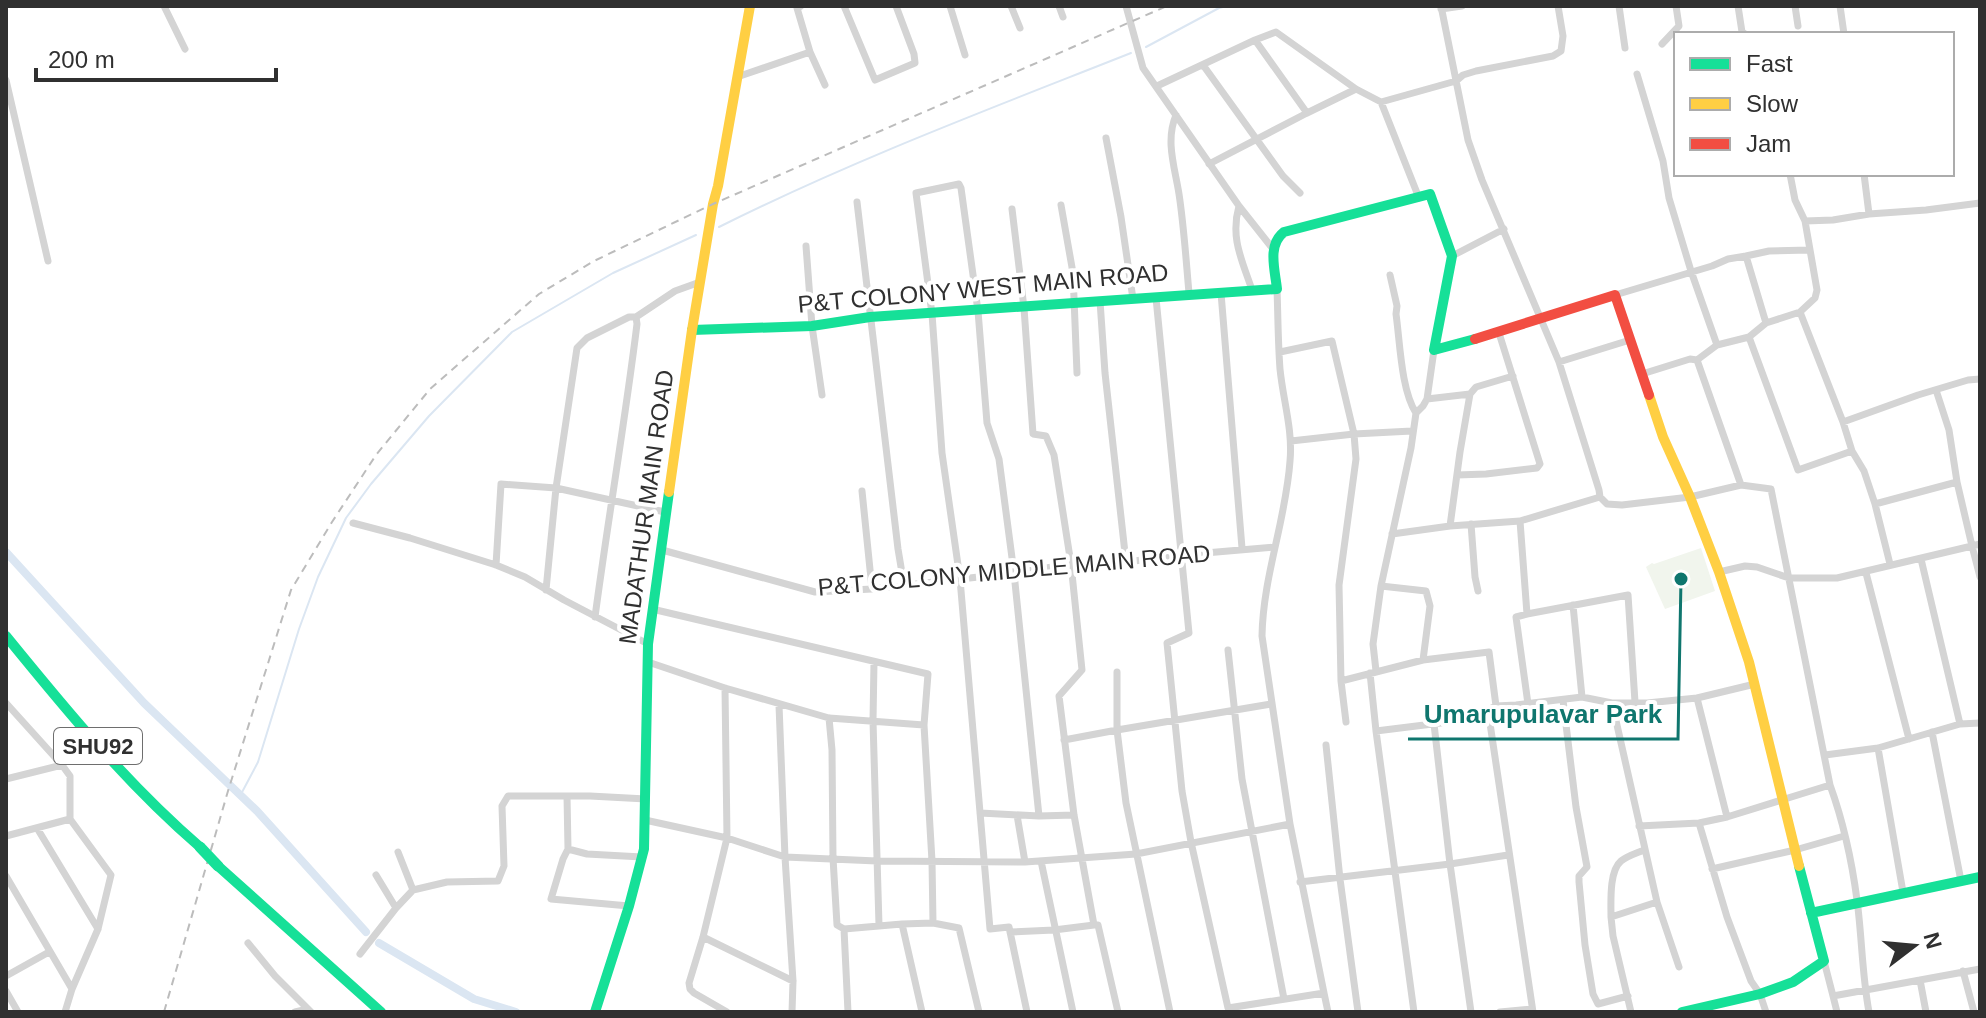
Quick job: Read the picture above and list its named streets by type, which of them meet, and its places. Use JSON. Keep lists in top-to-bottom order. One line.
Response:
{"streets":{"street":["P&T COLONY WEST MAIN ROAD","MADATHUR MAIN ROAD","P&T COLONY MIDDLE MAIN ROAD","SHU92"]},"crossings":[["P&T COLONY WEST MAIN ROAD","MADATHUR MAIN ROAD"],["MADATHUR MAIN ROAD","P&T COLONY MIDDLE MAIN ROAD"]],"places":["Umarupulavar Park"],"legend":["Fast","Slow","Jam"],"scale_bar":"200 m","north":"right"}
